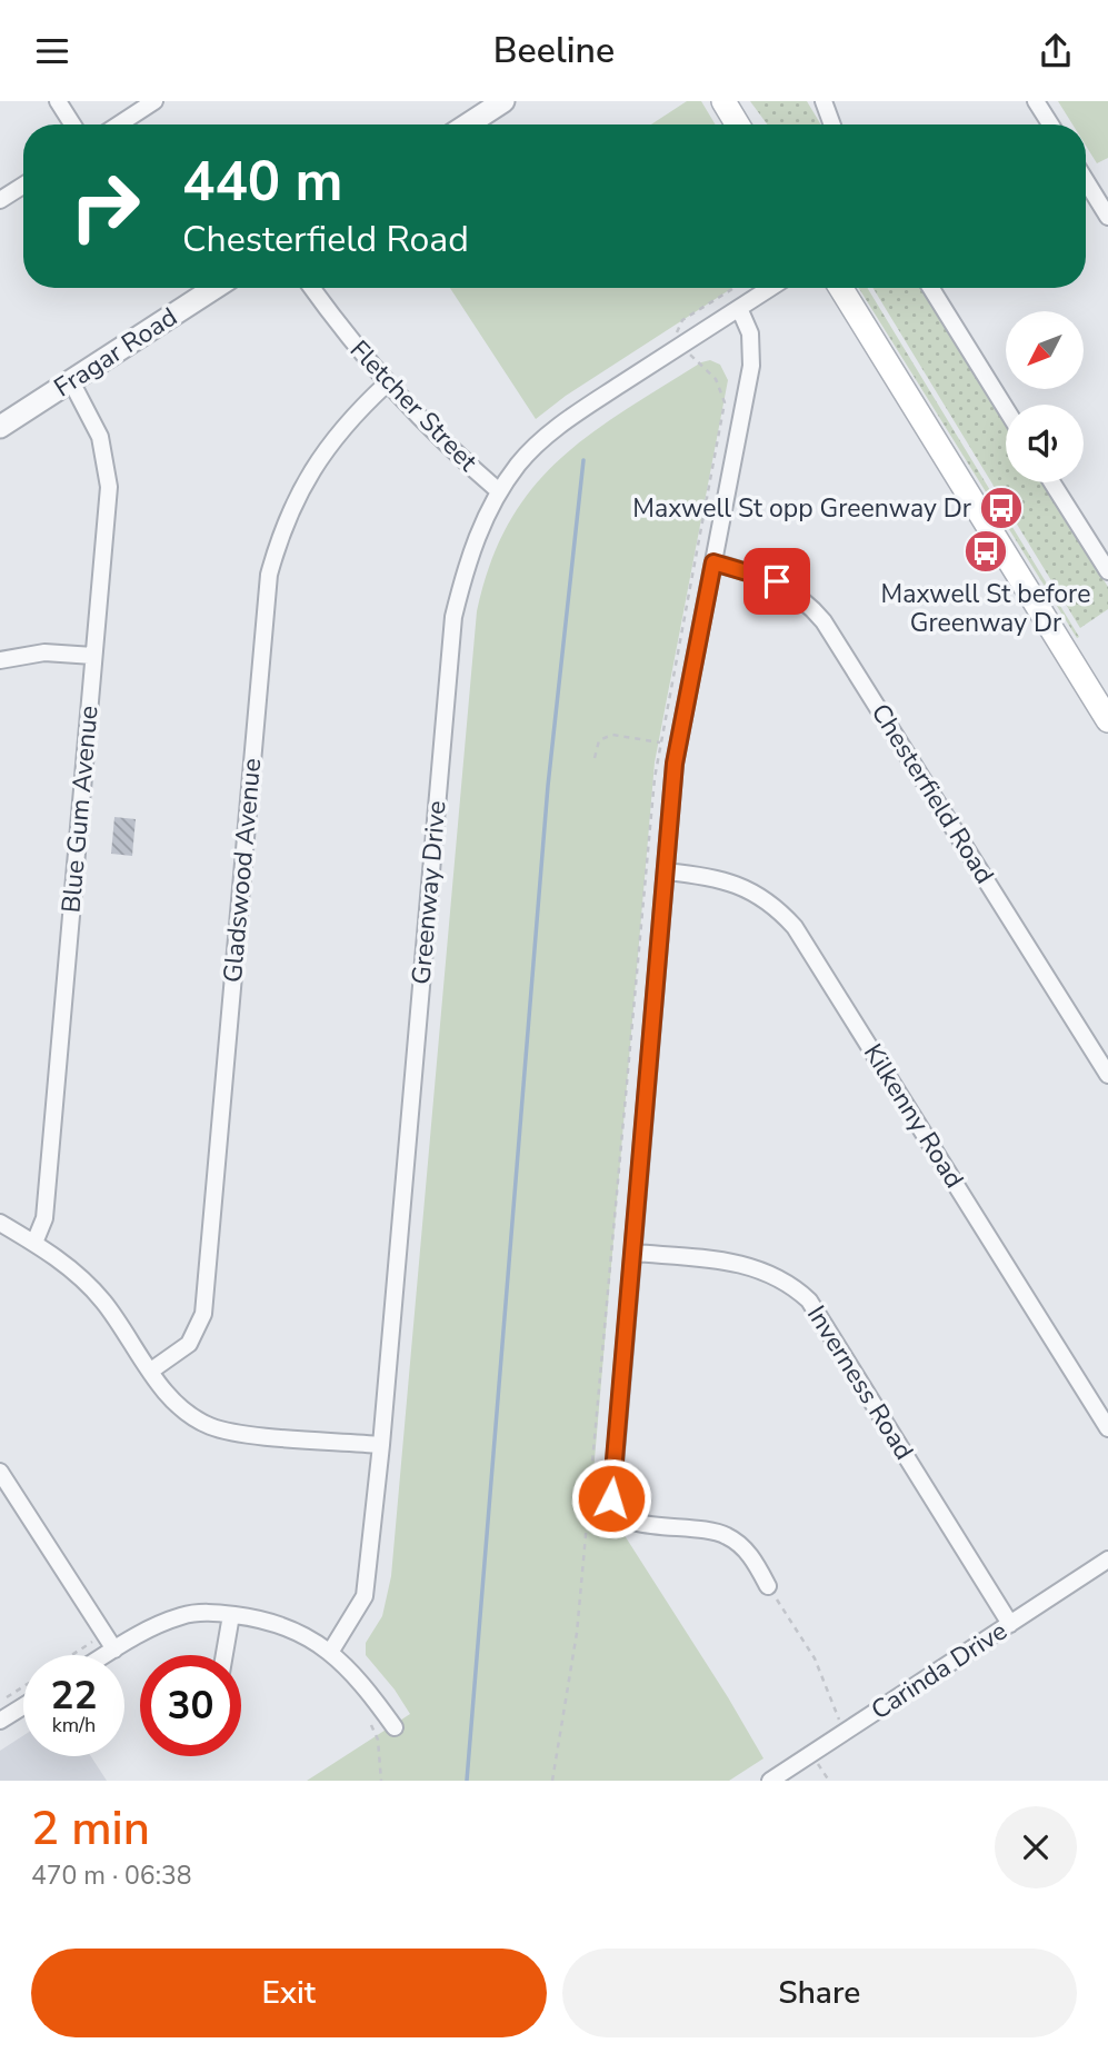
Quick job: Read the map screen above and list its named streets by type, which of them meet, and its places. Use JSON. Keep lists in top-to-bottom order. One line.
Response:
{"streets":{"street":["Fragar Road","Fletcher Street","Chesterfield Road","Blue Gum Avenue","Gladswood Avenue","Greenway Drive","Kilkenny Road","Inverness Road","Carinda Drive"]},"crossings":[["Fragar Road","Blue Gum Avenue"],["Fletcher Street","Gladswood Avenue"],["Fletcher Street","Greenway Drive"],["Inverness Road","Carinda Drive"]],"places":{"bus stop":["Maxwell St opp Greenway Dr","Maxwell St before Greenway Dr"]},"north":"bottom left","page":{"header":"Beeline","turn":["440 m","Chesterfield Road"],"speed":"22 km/h","limit":"30","heading":["2 min","470 m · 06:38"],"buttons":["Exit","Share"]}}
